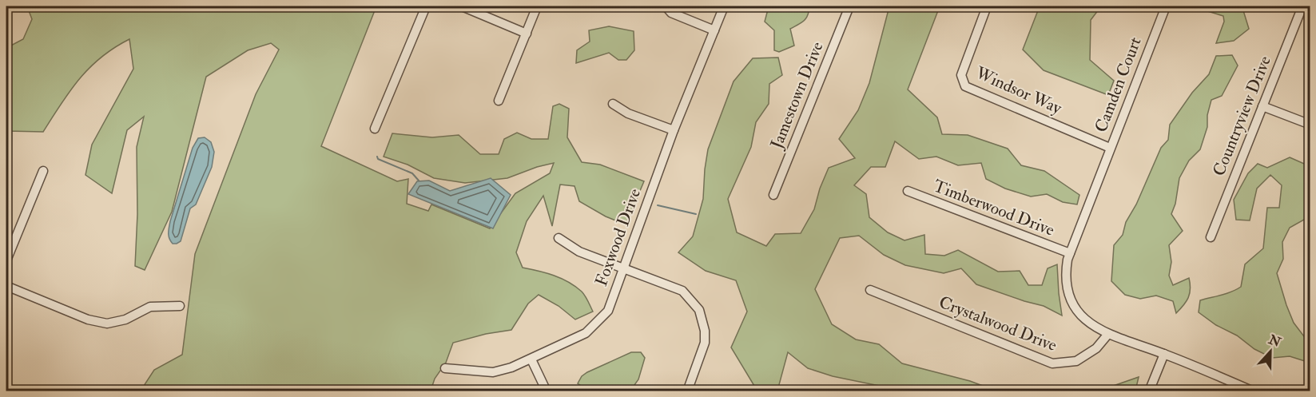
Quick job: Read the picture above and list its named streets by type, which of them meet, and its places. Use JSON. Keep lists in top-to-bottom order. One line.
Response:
{"streets":{"street":["Camden Court","Windsor Way","Jamestown Drive","Countryview Drive","Timberwood Drive","Foxwood Drive","Crystalwood Drive"]},"crossings":[["Camden Court","Windsor Way"],["Camden Court","Timberwood Drive"],["Camden Court","Crystalwood Drive"]],"north":"top"}
